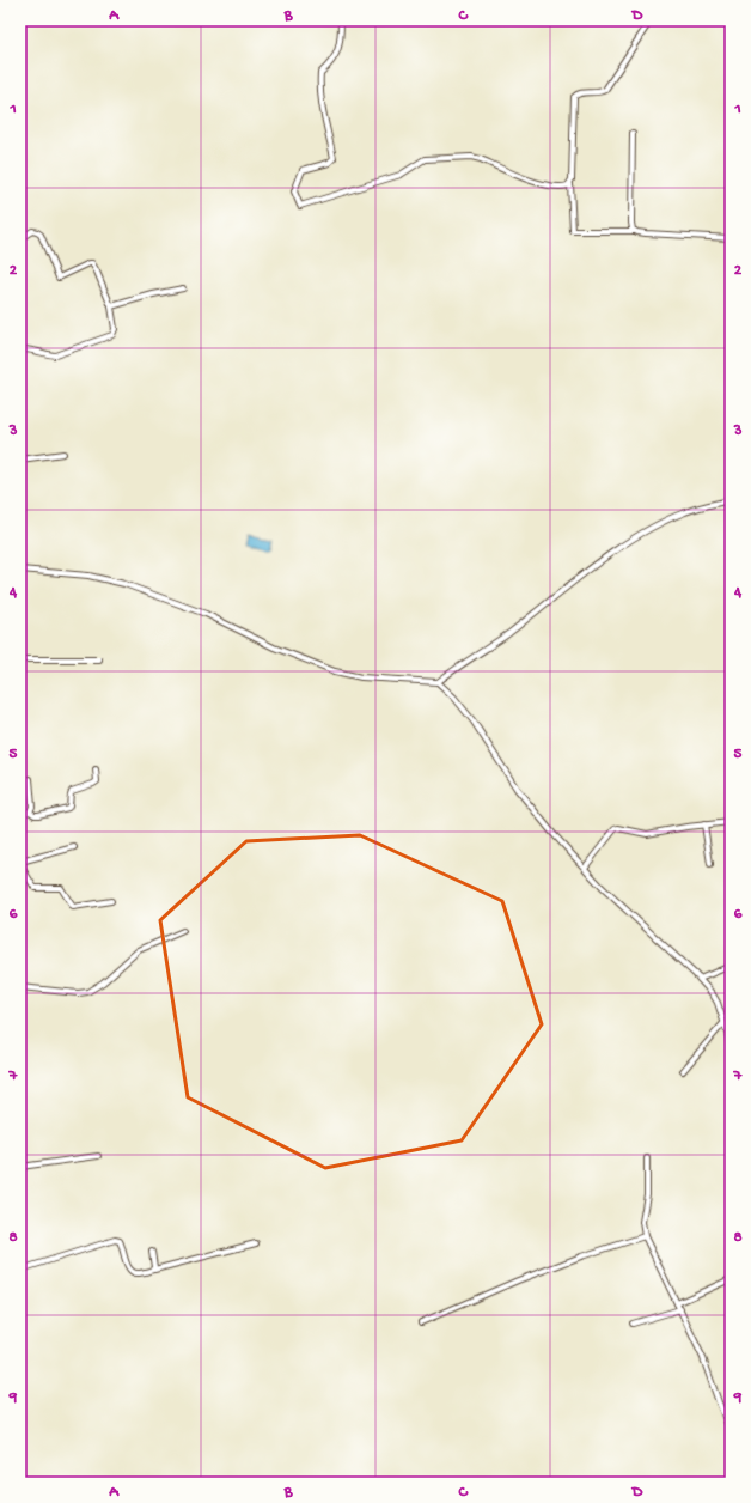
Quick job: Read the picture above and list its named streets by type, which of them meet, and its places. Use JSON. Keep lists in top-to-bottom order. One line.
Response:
{"grid":{"columns":["A","B","C","D"],"rows":["1","2","3","4","5","6","7","8","9"]}}
